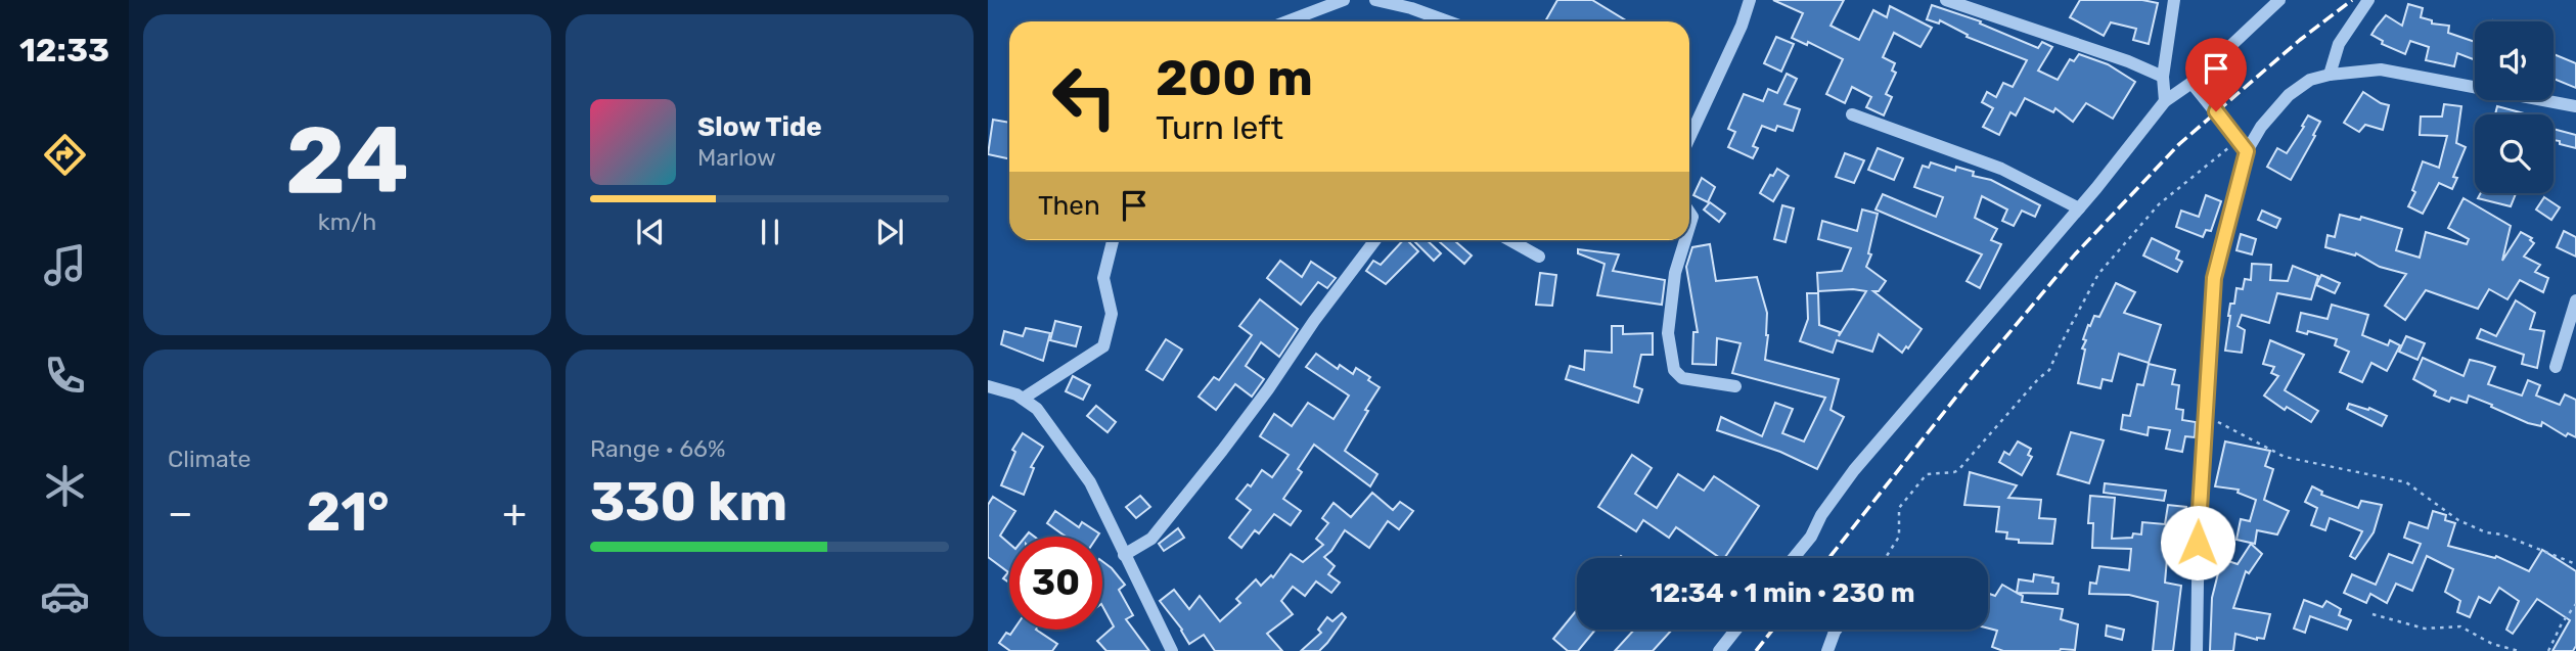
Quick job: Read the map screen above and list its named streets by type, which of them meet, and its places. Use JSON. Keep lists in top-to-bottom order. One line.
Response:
{"page":{"tabs":"12:33","tile":[["24","km/h"],"Climate",["Range · 66%","330 km"]],"turn":["200 m","Turn left"],"song":["Slow Tide","Marlow"],"then":"Then","heat":["−","21°","+"],"limit":"30","trip":"12:34 · 1 min · 230 m"}}
